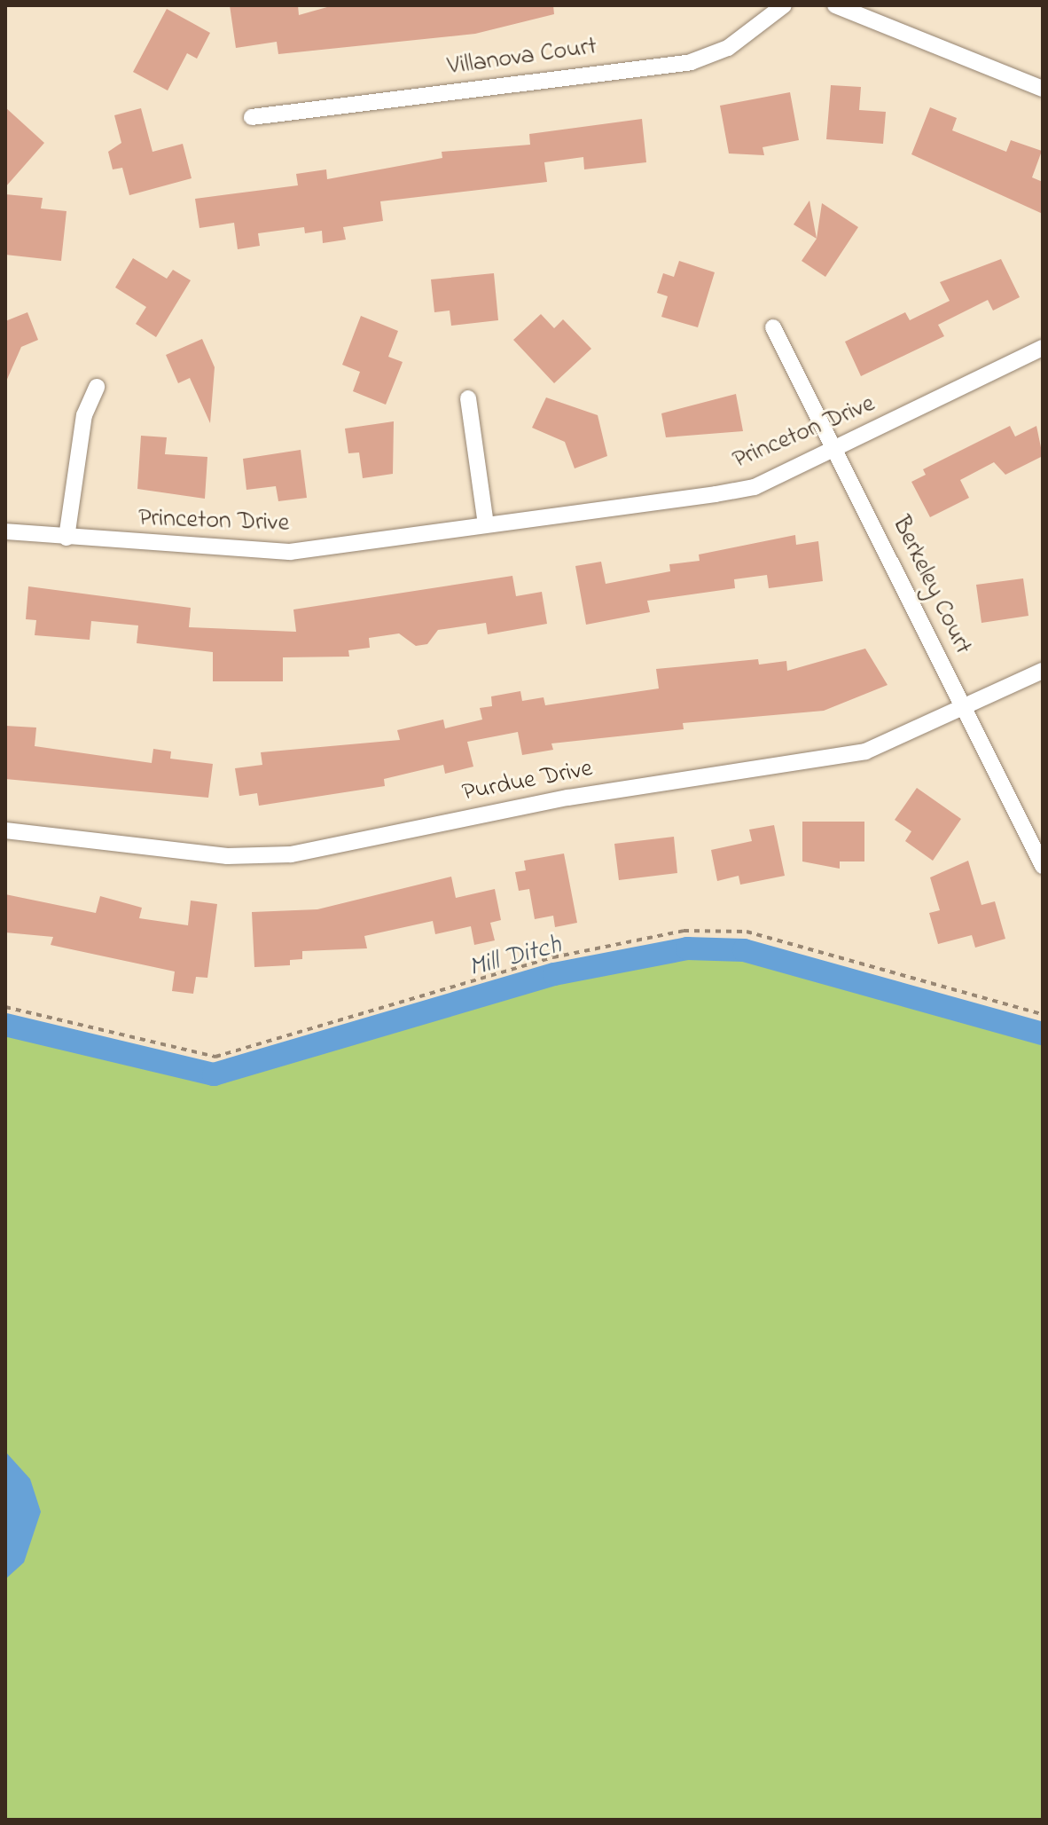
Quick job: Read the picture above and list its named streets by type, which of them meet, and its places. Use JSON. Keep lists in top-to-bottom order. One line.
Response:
{"streets":{"street":["Villanova Court","Princeton Drive","Berkeley Court","Purdue Drive"]},"crossings":[["Princeton Drive","Berkeley Court"],["Berkeley Court","Purdue Drive"]],"water":["Mill Ditch"]}
